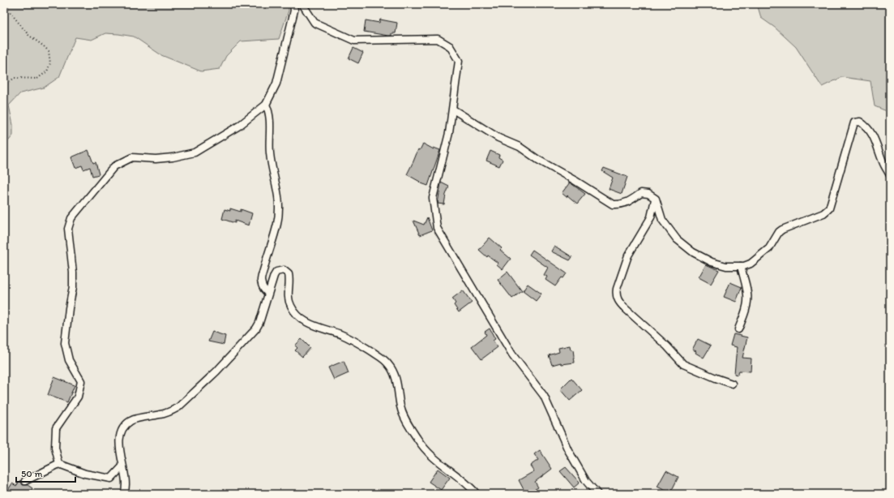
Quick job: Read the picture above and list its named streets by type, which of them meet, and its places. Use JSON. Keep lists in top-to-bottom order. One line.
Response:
{"scale_bar":"50 m"}
